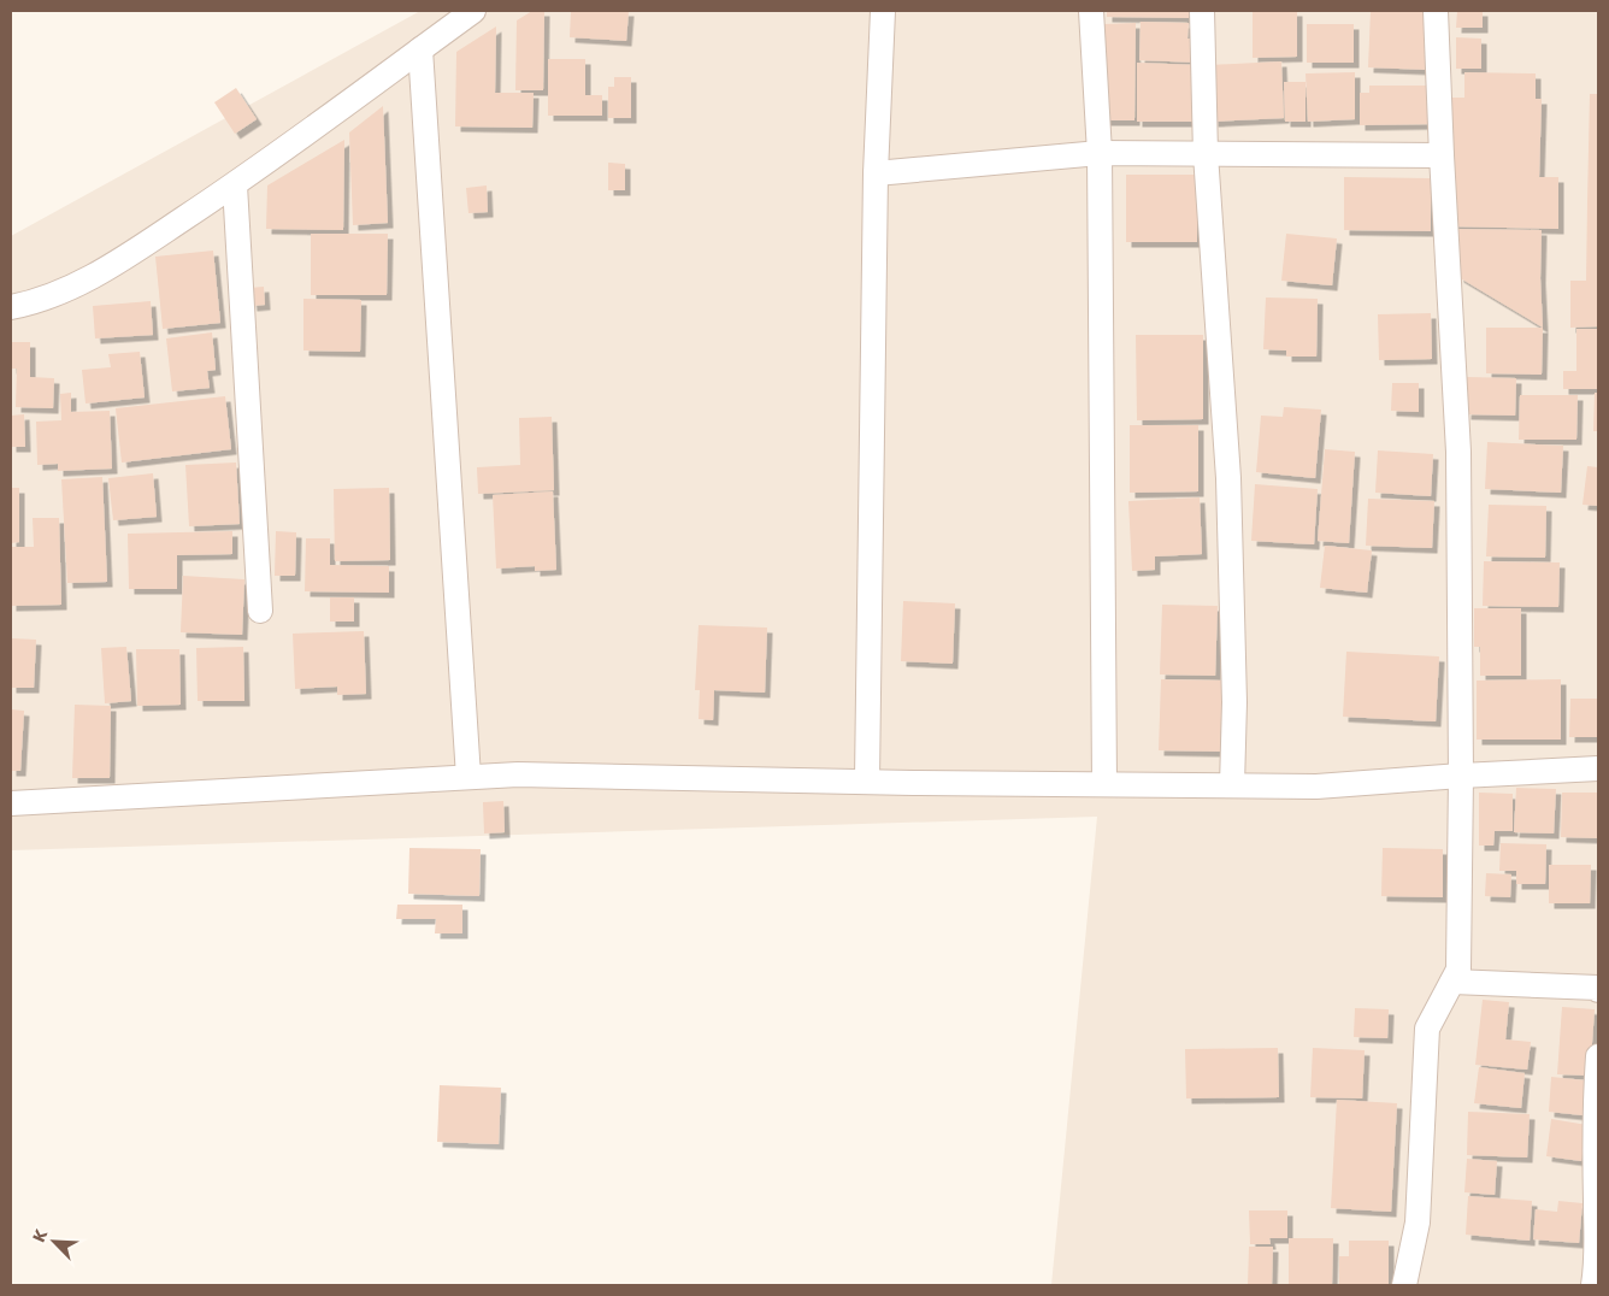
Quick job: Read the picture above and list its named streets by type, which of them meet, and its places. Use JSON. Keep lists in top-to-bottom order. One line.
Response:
{"north":"top left"}
